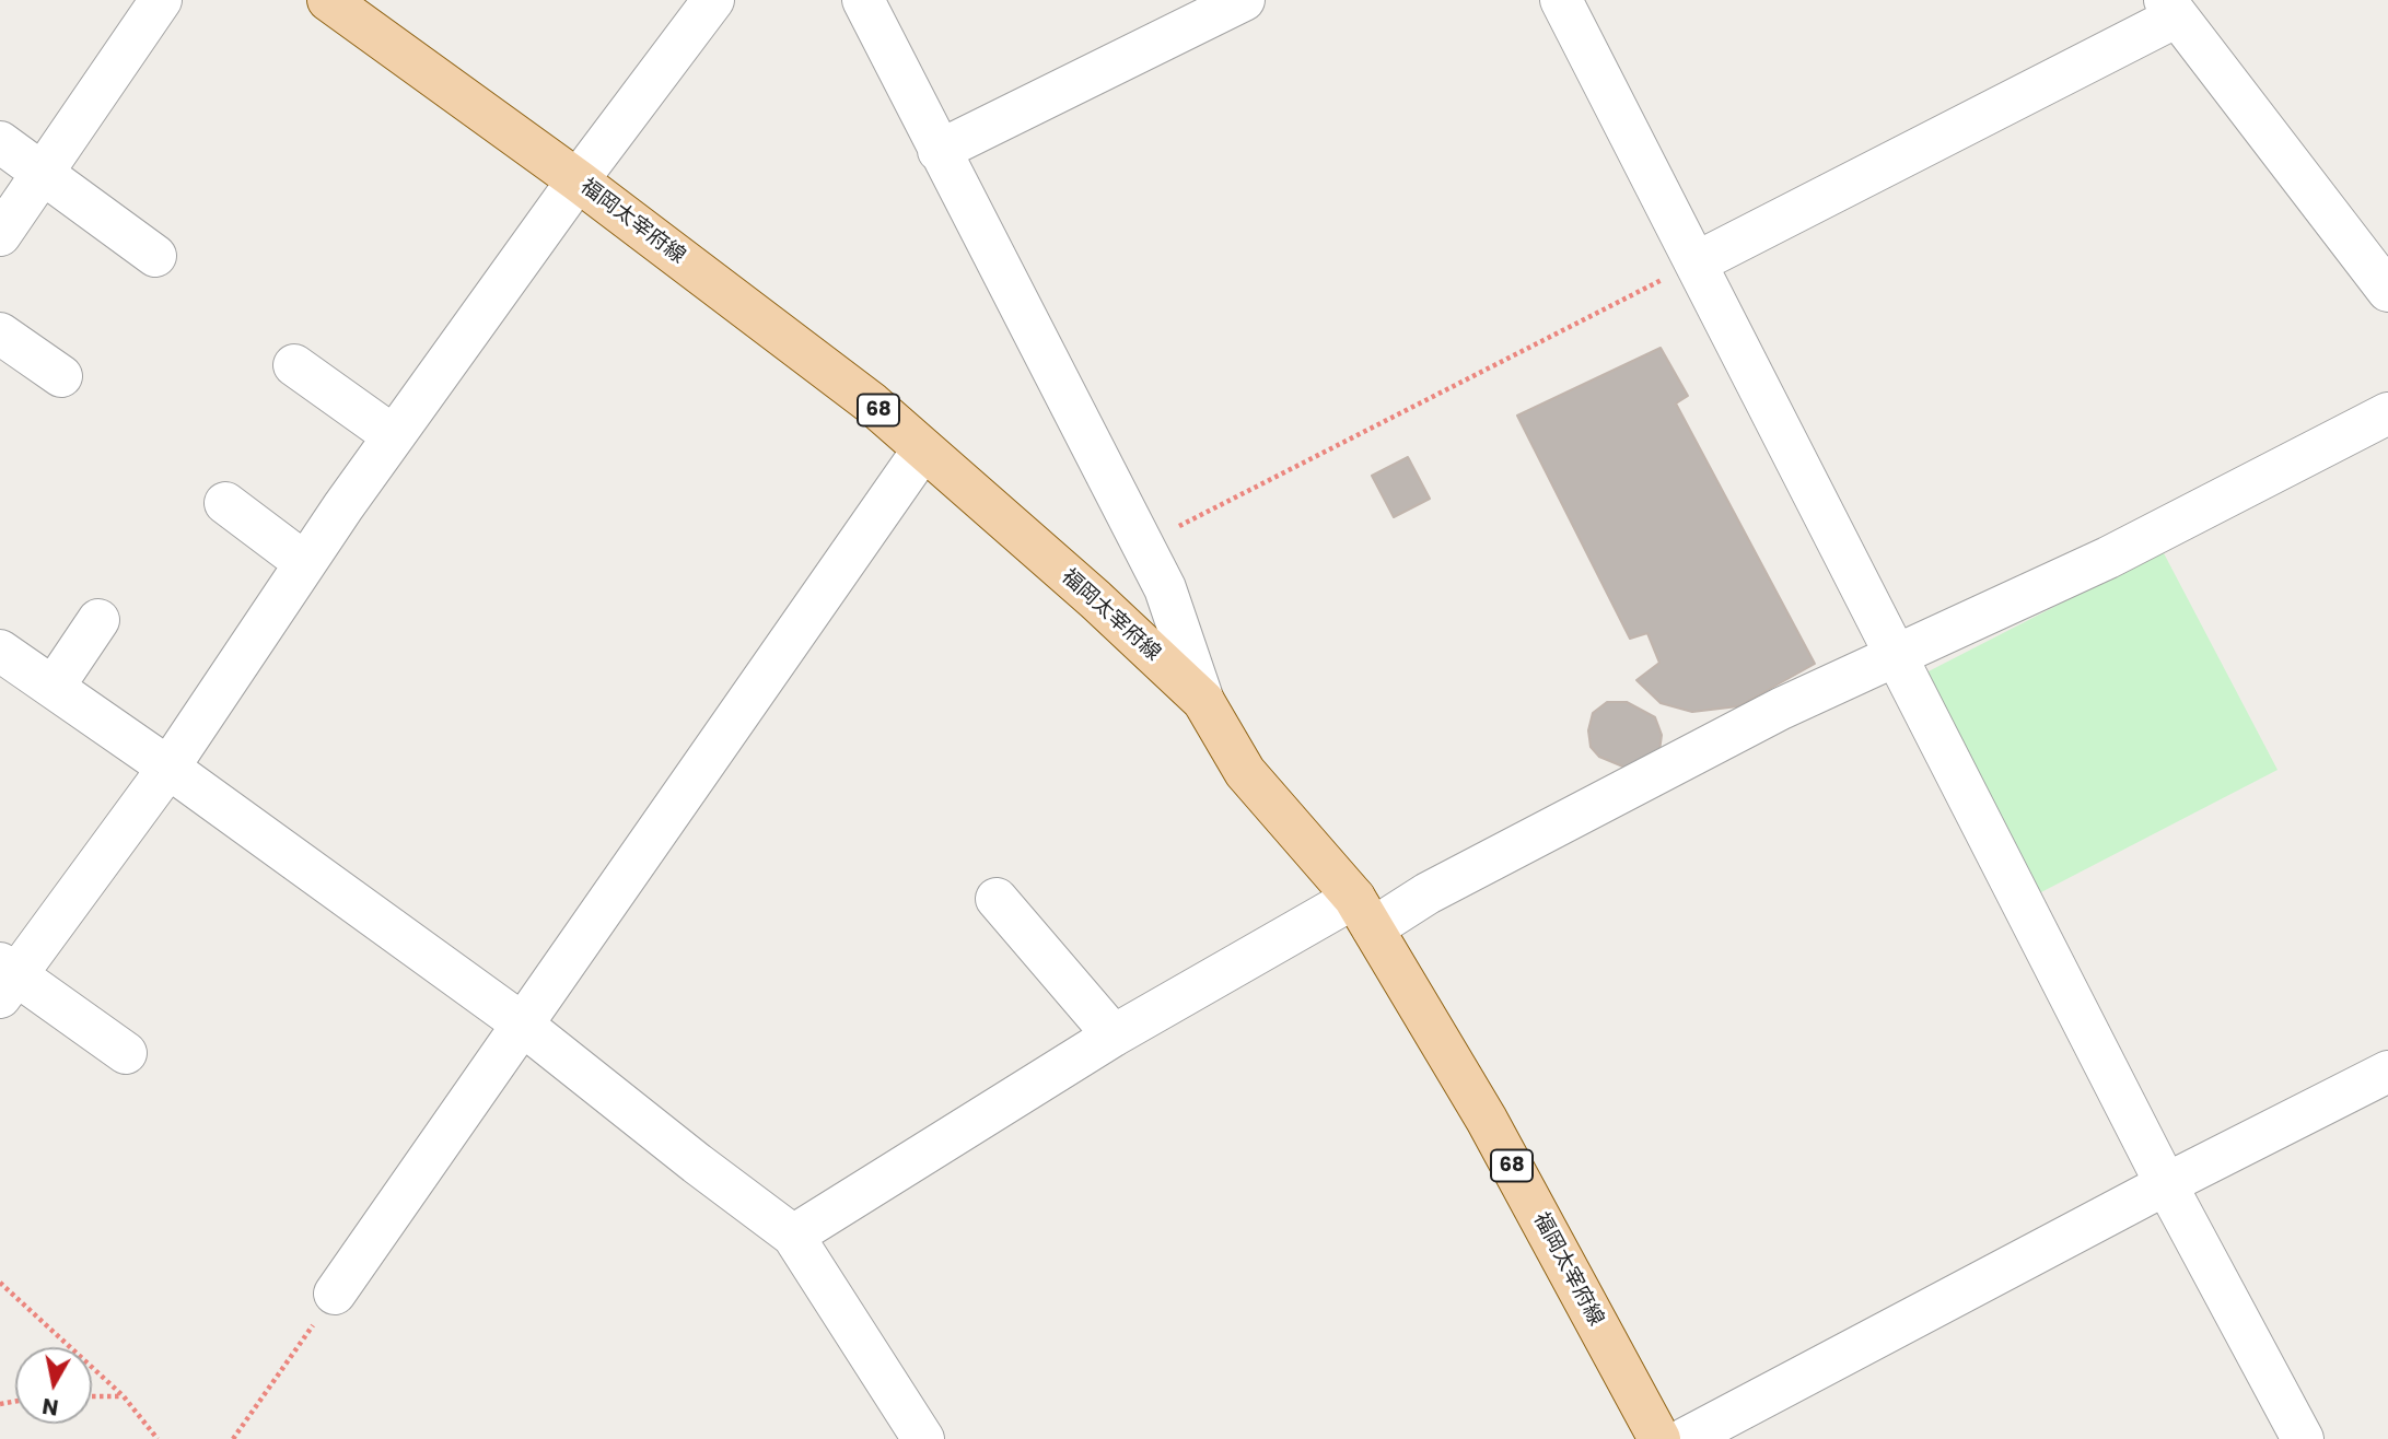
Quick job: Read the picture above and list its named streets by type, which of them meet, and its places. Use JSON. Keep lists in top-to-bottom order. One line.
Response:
{"streets":{"main road":["福岡太宰府線","68"]},"north":"bottom"}
